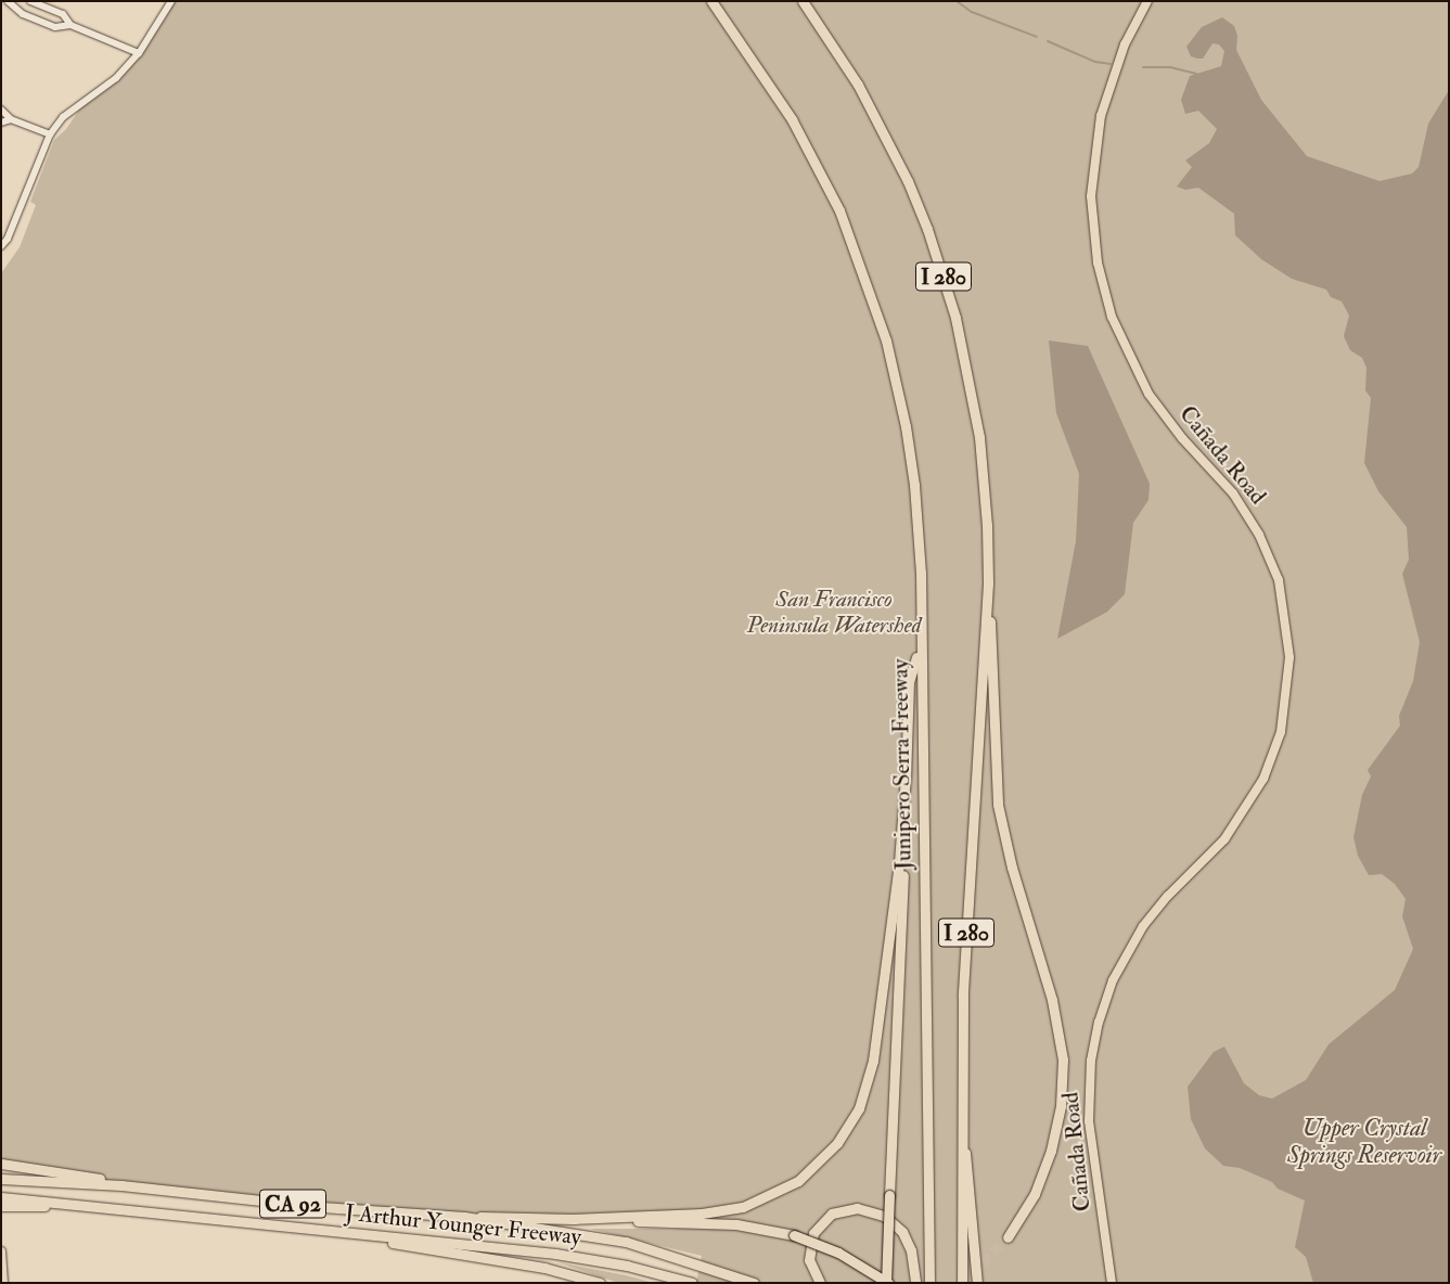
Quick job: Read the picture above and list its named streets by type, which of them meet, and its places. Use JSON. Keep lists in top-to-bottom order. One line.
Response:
{"streets":{"highway":["I 280","Junipero Serra Freeway","CA 92","J Arthur Younger Freeway"],"main road":["Cañada Road"]},"water":["Upper Crystal Springs Reservoir"],"parks":["San Francisco Peninsula Watershed"]}
